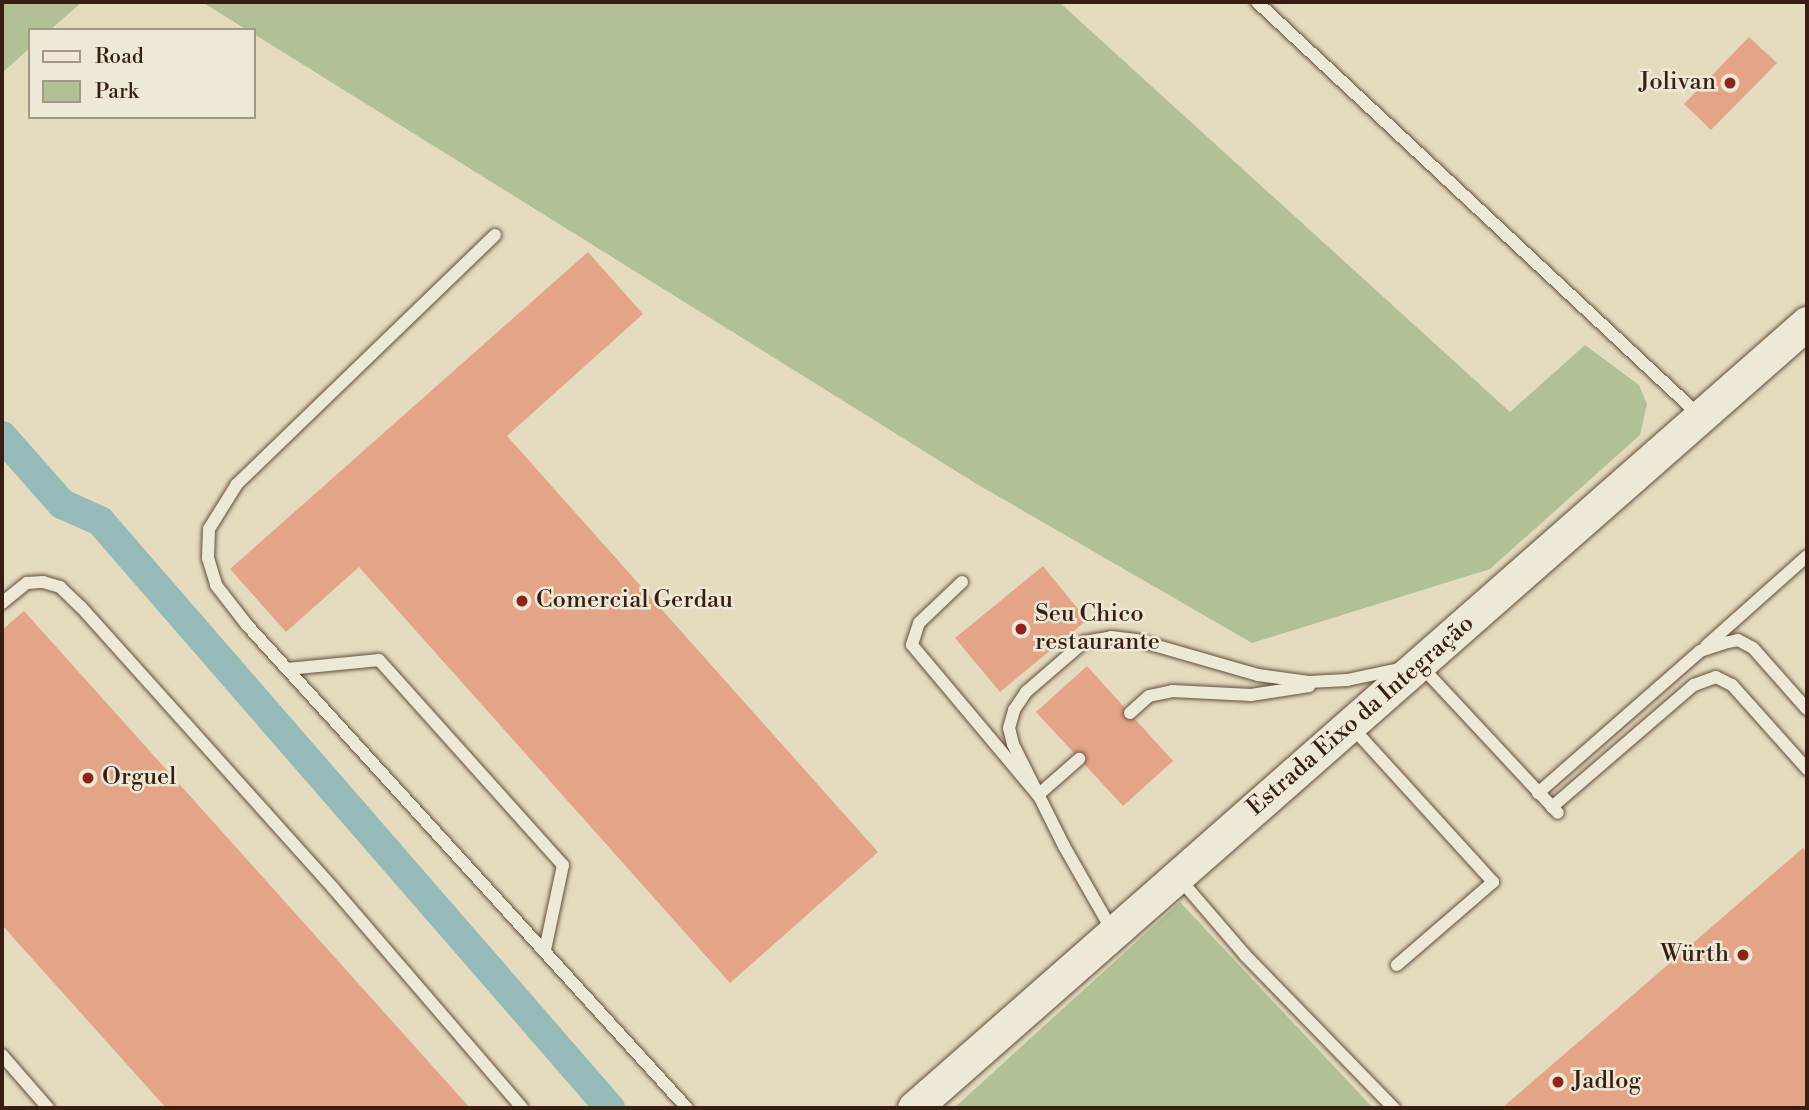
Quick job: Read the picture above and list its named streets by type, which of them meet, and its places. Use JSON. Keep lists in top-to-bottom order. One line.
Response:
{"streets":{"main road":["Estrada Eixo da Integração"]},"places":["Jolivan","Comercial Gerdau","Seu Chico restaurante","Orguel","Würth","Jadlog"],"legend":["Road","Park"]}
